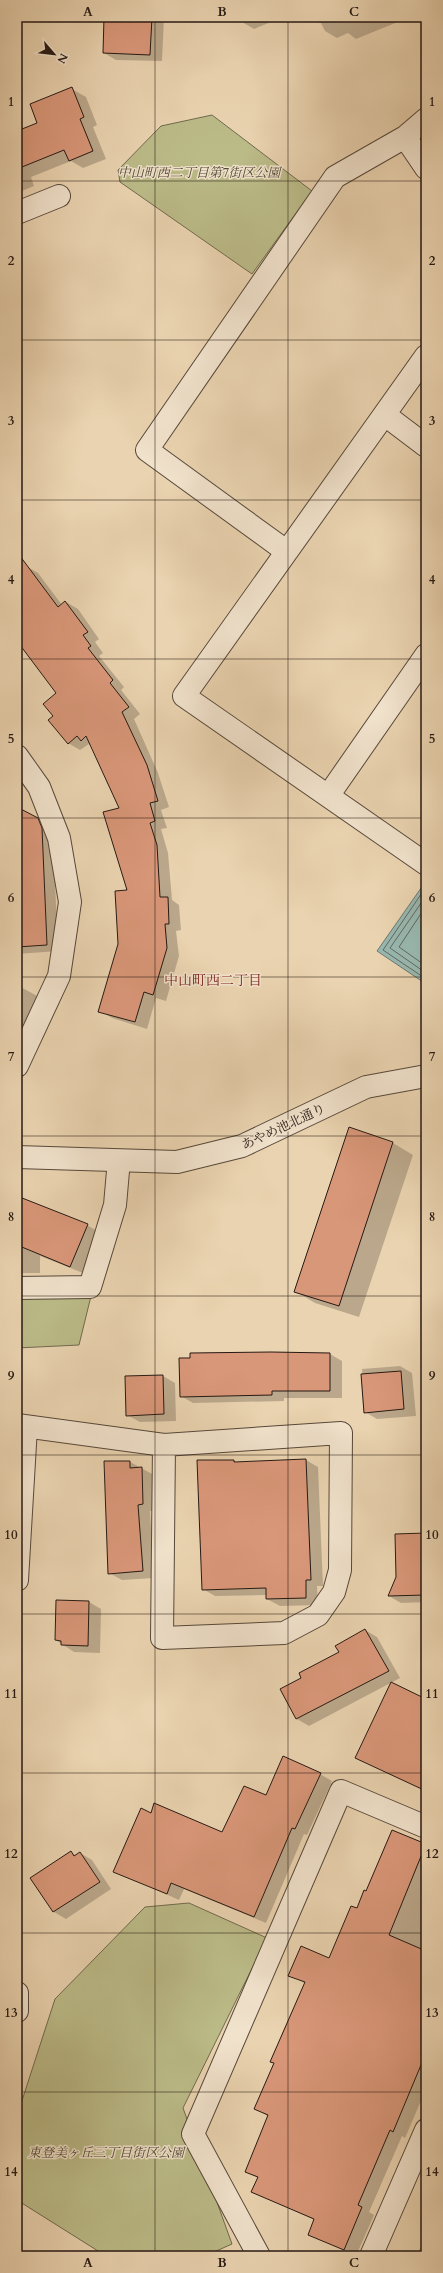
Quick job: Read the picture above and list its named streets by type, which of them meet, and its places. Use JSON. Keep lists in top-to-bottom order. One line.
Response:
{"streets":{"street":["あやめ池北通り"]},"districts":["中山町西二丁目"],"parks":["中山町西二丁目第7街区公園","東登美ヶ丘三丁目街区公園"],"north":"bottom right","grid":{"columns":["A","B","C"],"rows":["1","2","3","4","5","6","7","8","9","10","11","12","13","14"]}}
